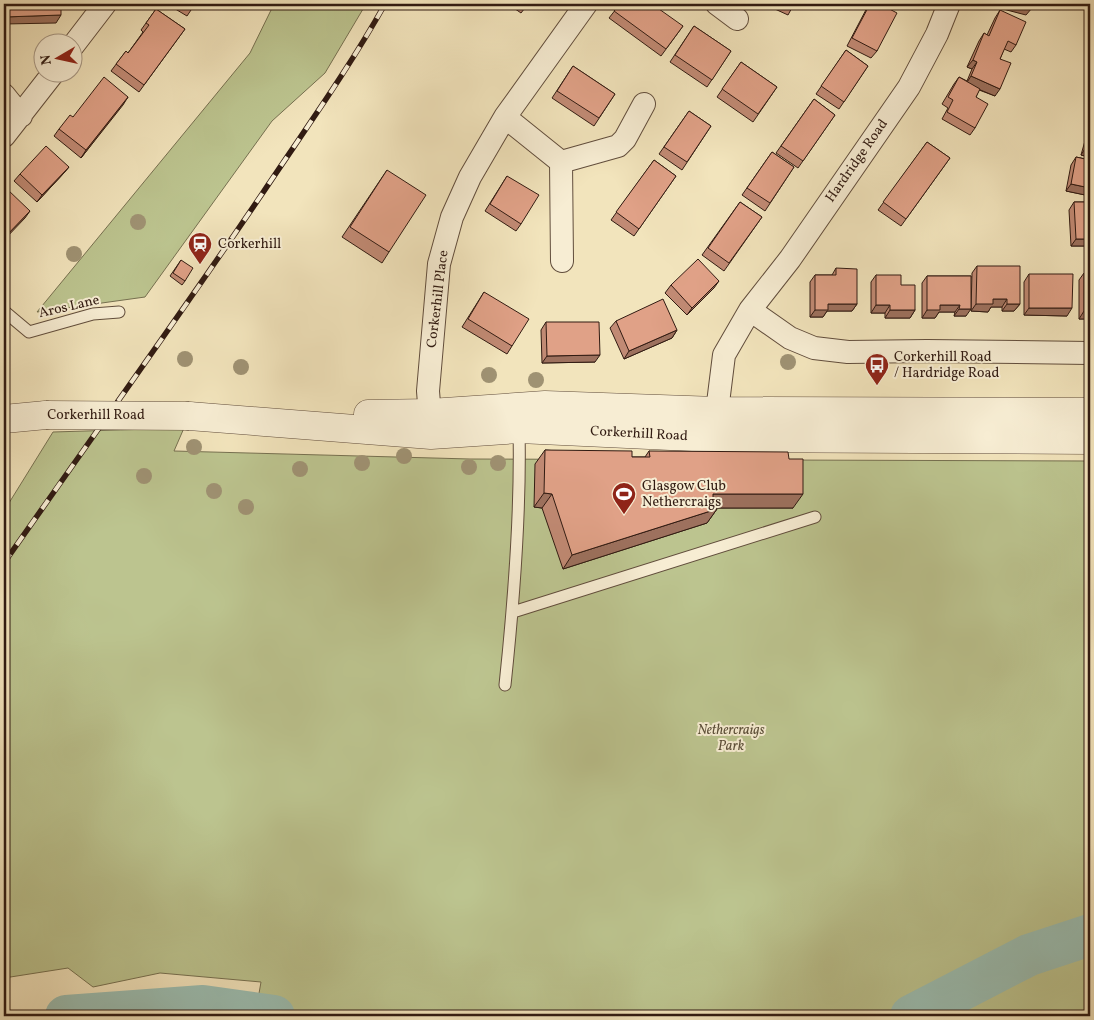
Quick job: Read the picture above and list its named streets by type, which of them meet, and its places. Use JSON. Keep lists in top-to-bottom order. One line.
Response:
{"streets":{"street":["Hardridge Road","Corkerhill Place","Corkerhill Road"],"lane":["Aros Lane"]},"crossings":[["Hardridge Road","Corkerhill Road"],["Corkerhill Place","Corkerhill Road"]],"parks":["Nethercraigs Park"],"places":{"station":["Corkerhill"],"bus stop":["Corkerhill Road / Hardridge Road"],"sports":["Glasgow Club Nethercraigs"]},"north":"left"}
